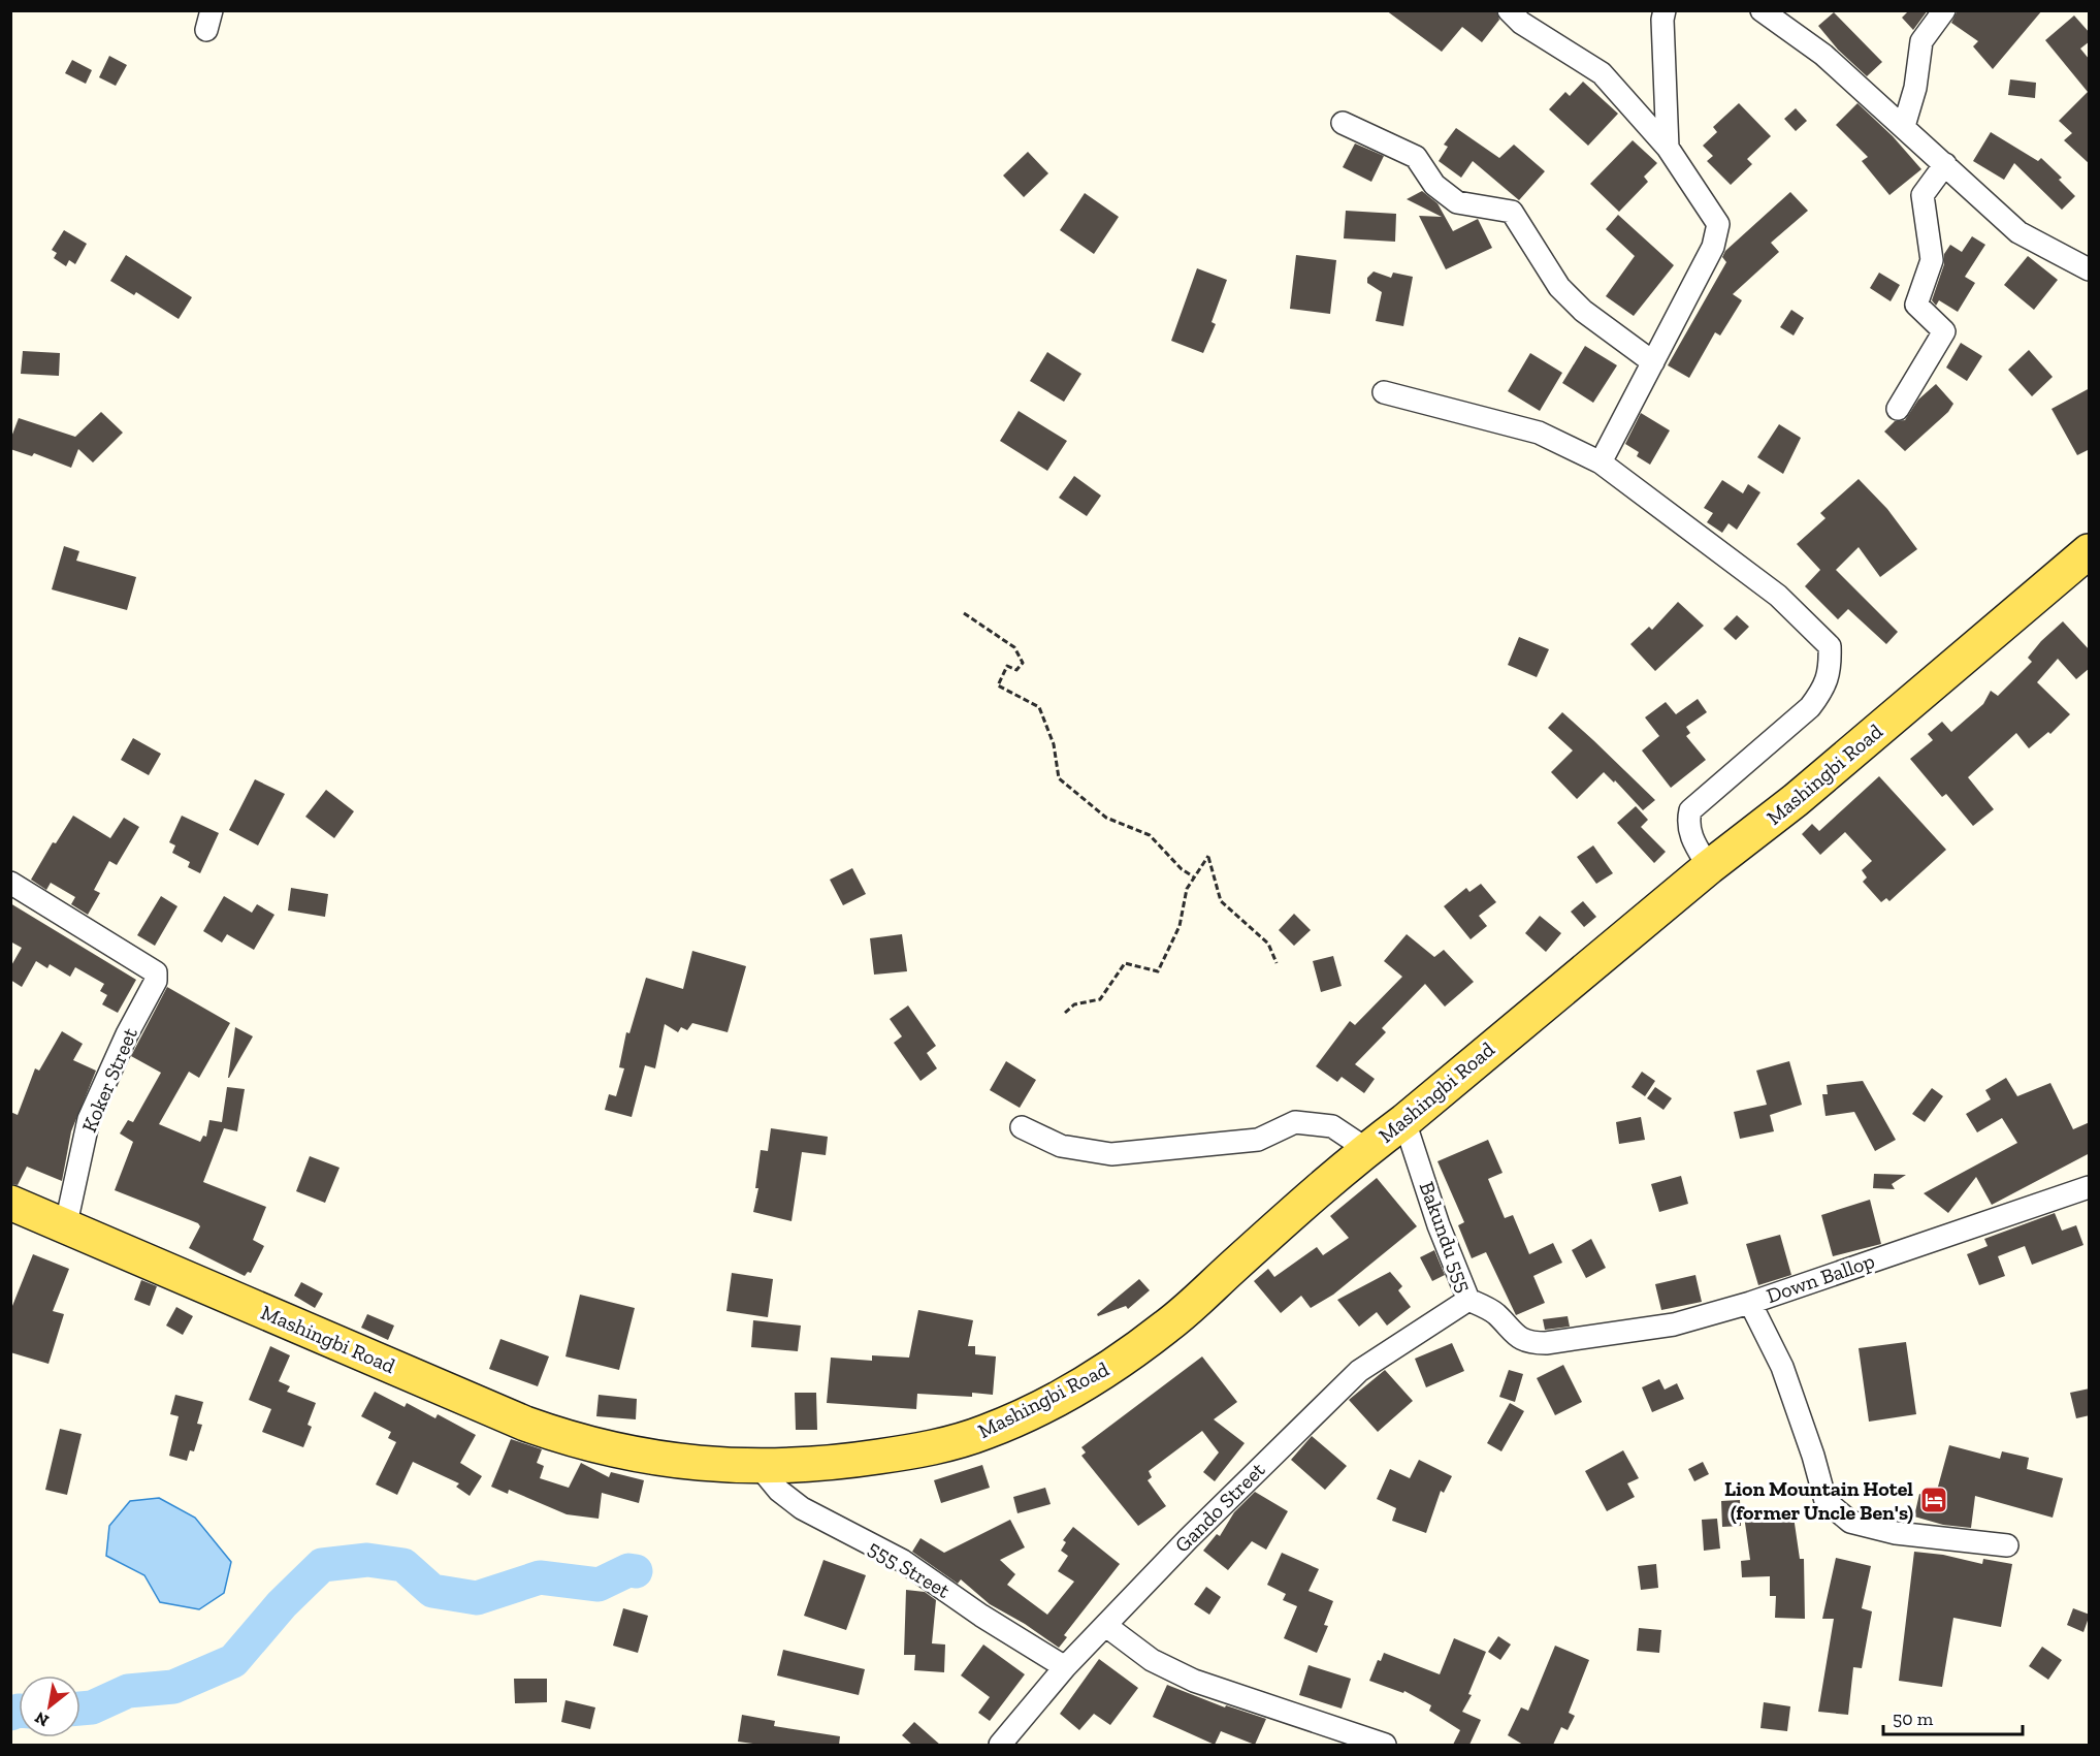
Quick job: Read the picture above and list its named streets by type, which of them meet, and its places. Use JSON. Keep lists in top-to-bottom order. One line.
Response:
{"streets":{"main road":["Mashingbi Road"],"street":["Koker Street","Bakundu 555","Down Ballop","Gando Street","555 Street"]},"crossings":[["Mashingbi Road","Koker Street"],["Mashingbi Road","Bakundu 555"],["Mashingbi Road","555 Street"],["Bakundu 555","Down Ballop"],["Bakundu 555","Gando Street"],["Gando Street","555 Street"]],"places":{"hotel":["Lion Mountain Hotel (former Uncle Ben's)"]},"scale_bar":"50 m","north":"bottom left"}
